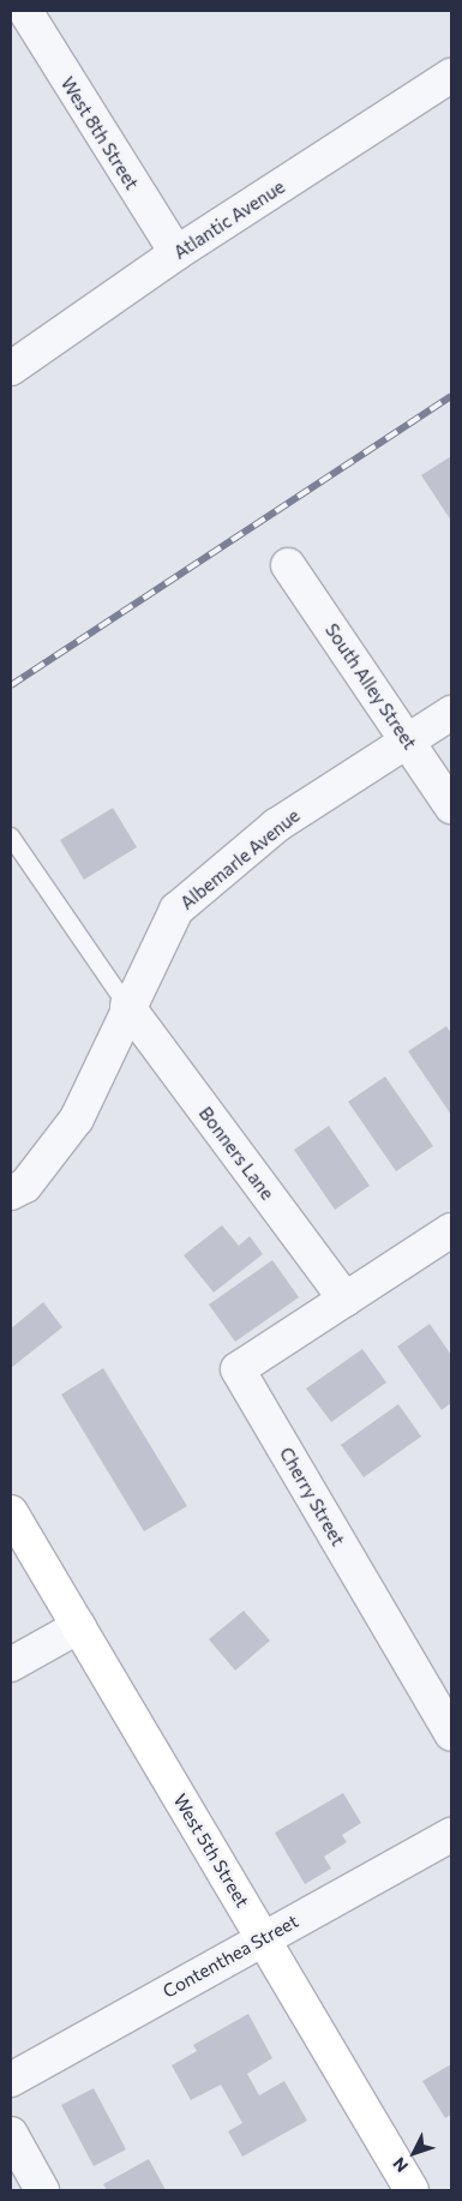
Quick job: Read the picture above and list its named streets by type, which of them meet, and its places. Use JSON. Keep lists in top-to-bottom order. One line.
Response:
{"streets":{"main road":["West 5th Street"],"street":["West 8th Street","Atlantic Avenue","South Alley Street","Albemarle Avenue","Bonners Lane","Cherry Street","Contenthea Street"]},"crossings":[["West 8th Street","Atlantic Avenue"],["South Alley Street","Albemarle Avenue"],["Albemarle Avenue","Bonners Lane"],["Bonners Lane","Cherry Street"],["West 5th Street","Contenthea Street"]],"north":"bottom left"}
